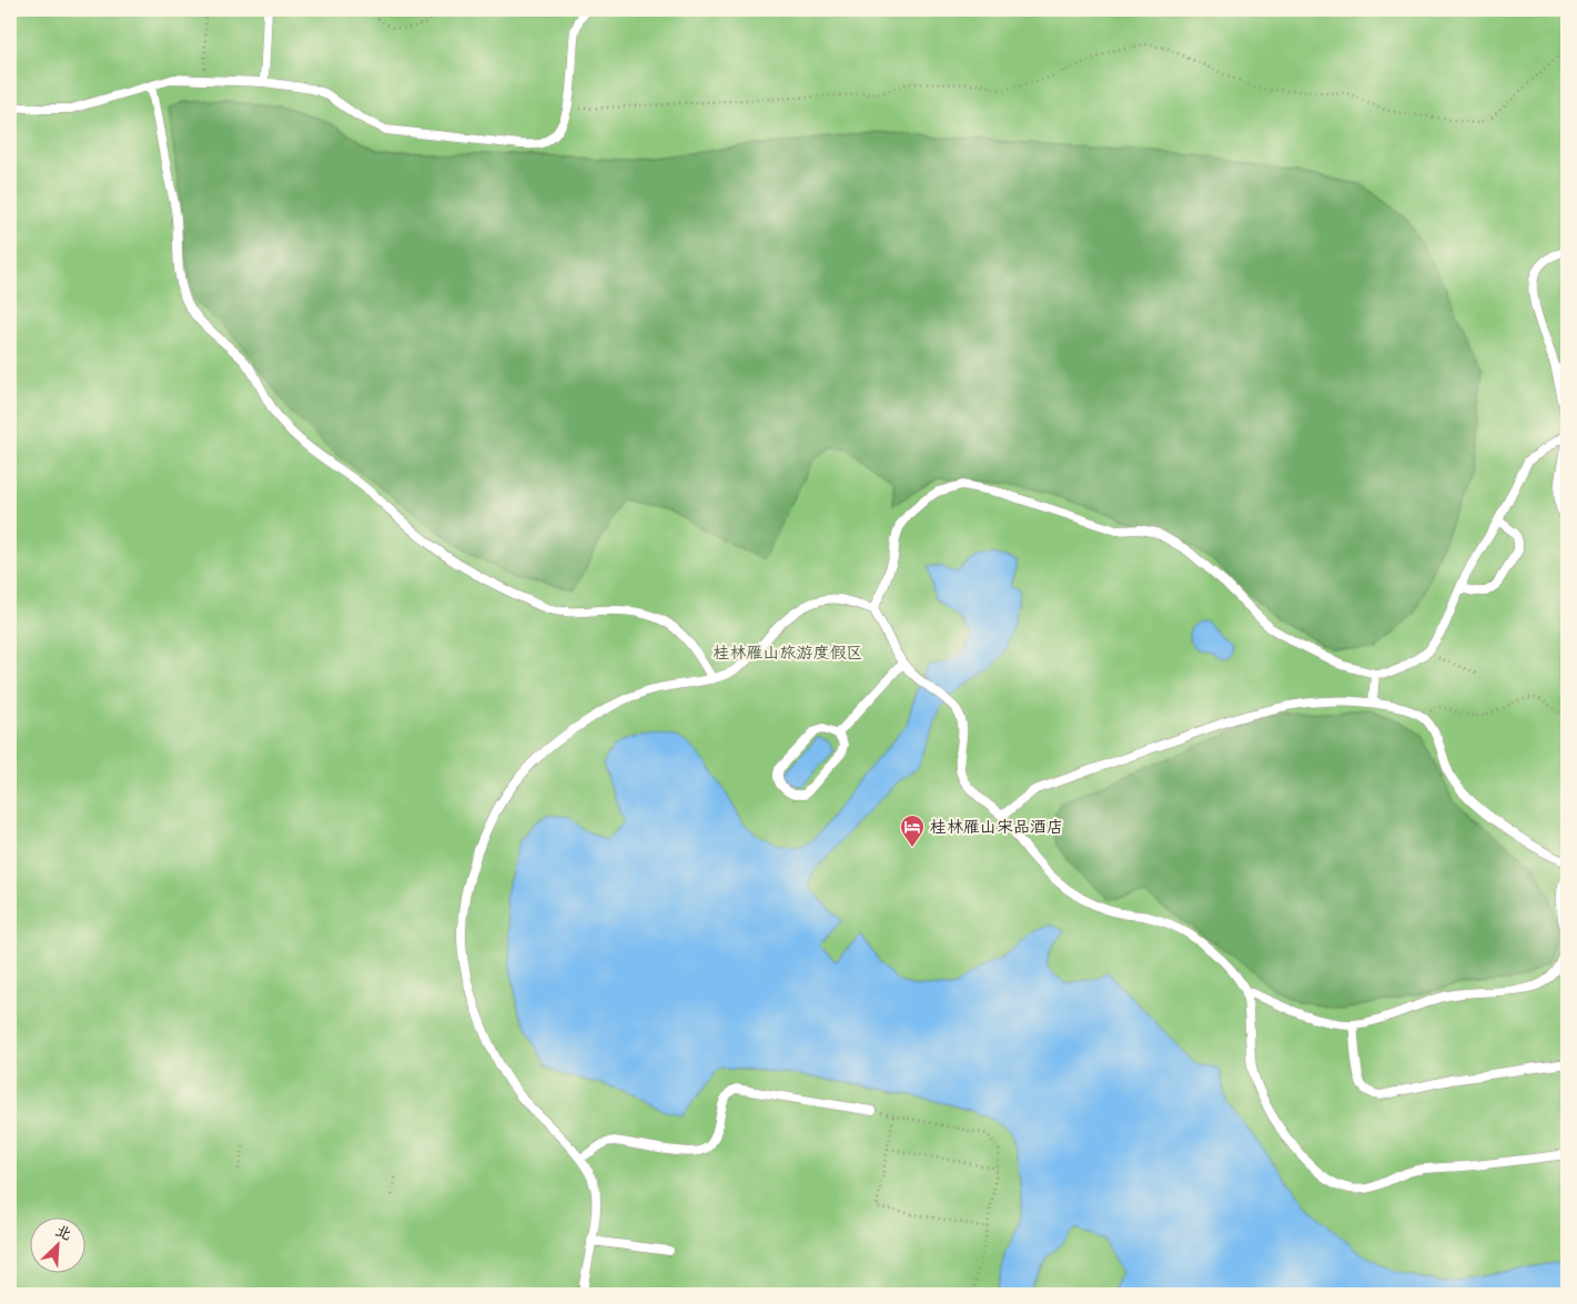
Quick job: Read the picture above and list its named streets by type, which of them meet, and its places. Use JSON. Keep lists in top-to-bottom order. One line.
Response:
{"parks":["桂林雁山旅游度假区"],"places":{"hotel":["桂林雁山宋品酒店"]},"north":"top right"}
